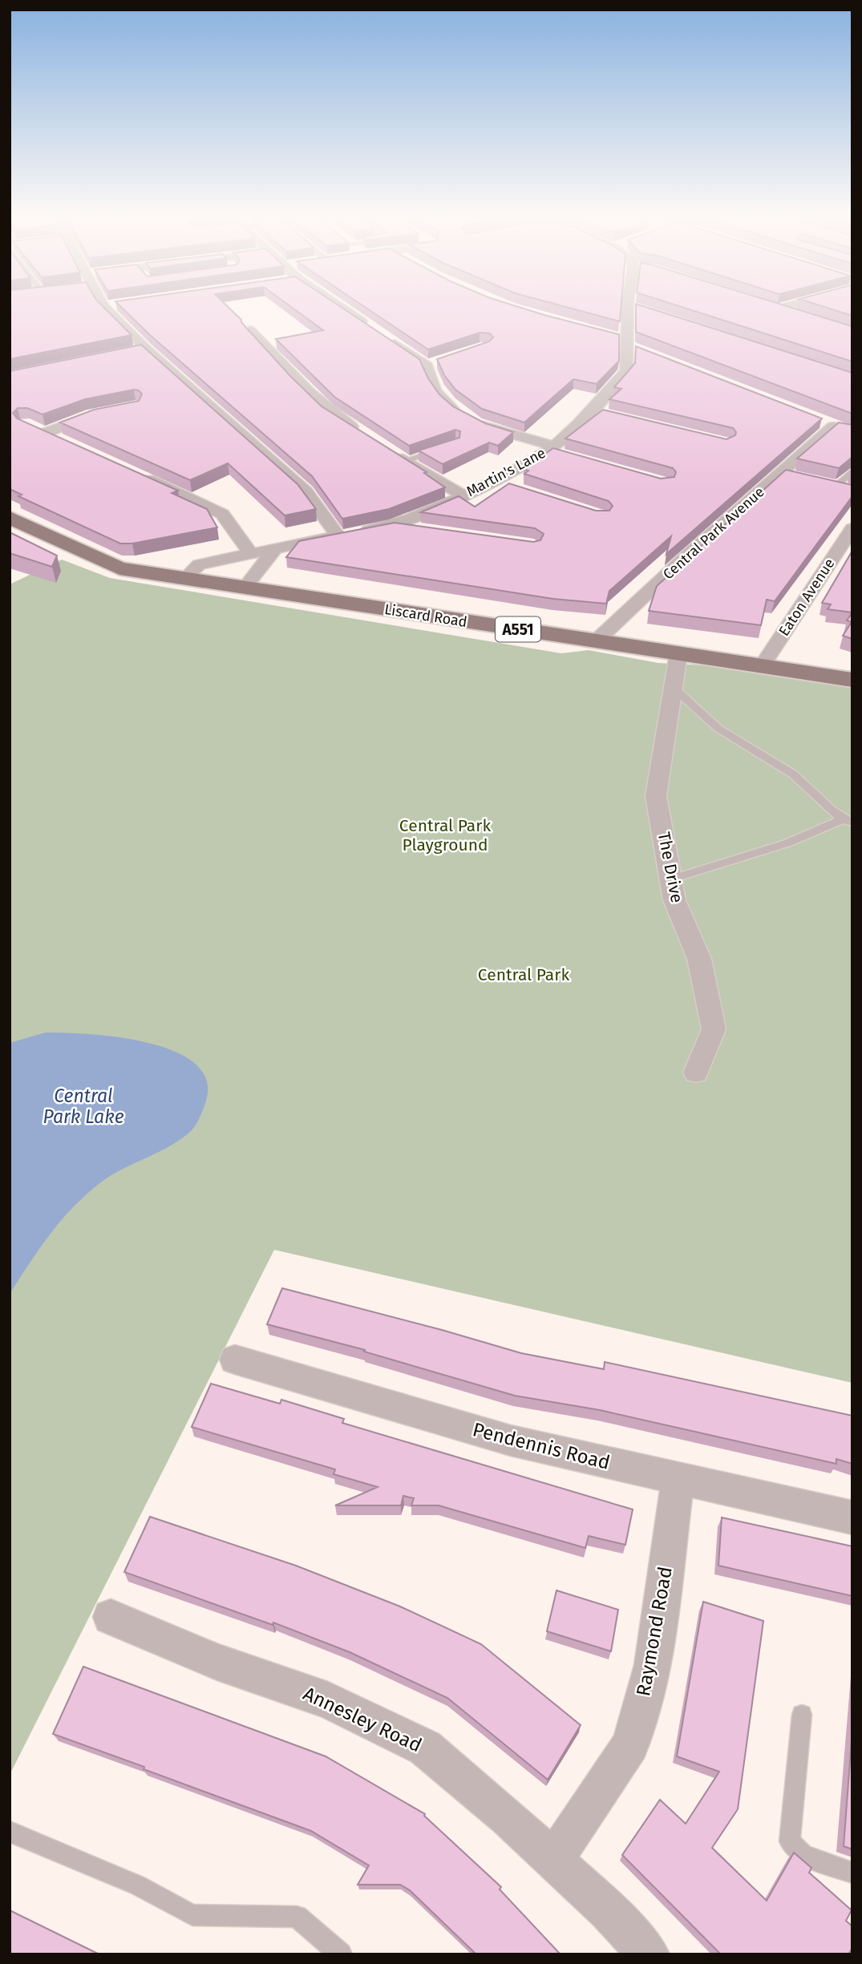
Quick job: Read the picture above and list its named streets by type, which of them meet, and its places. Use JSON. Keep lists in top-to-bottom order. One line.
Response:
{"streets":{"main road":["Liscard Road","A551"],"street":["Martin's Lane","Central Park Avenue","Eaton Avenue","The Drive","Pendennis Road","Raymond Road","Annesley Road"]},"crossings":[["Martin's Lane","Liscard Road"],["Central Park Avenue","Liscard Road"],["Eaton Avenue","Liscard Road"],["Liscard Road","The Drive"],["Pendennis Road","Raymond Road"],["Raymond Road","Annesley Road"]],"water":["Central Park Lake"],"parks":["Central Park Playground","Central Park"]}
